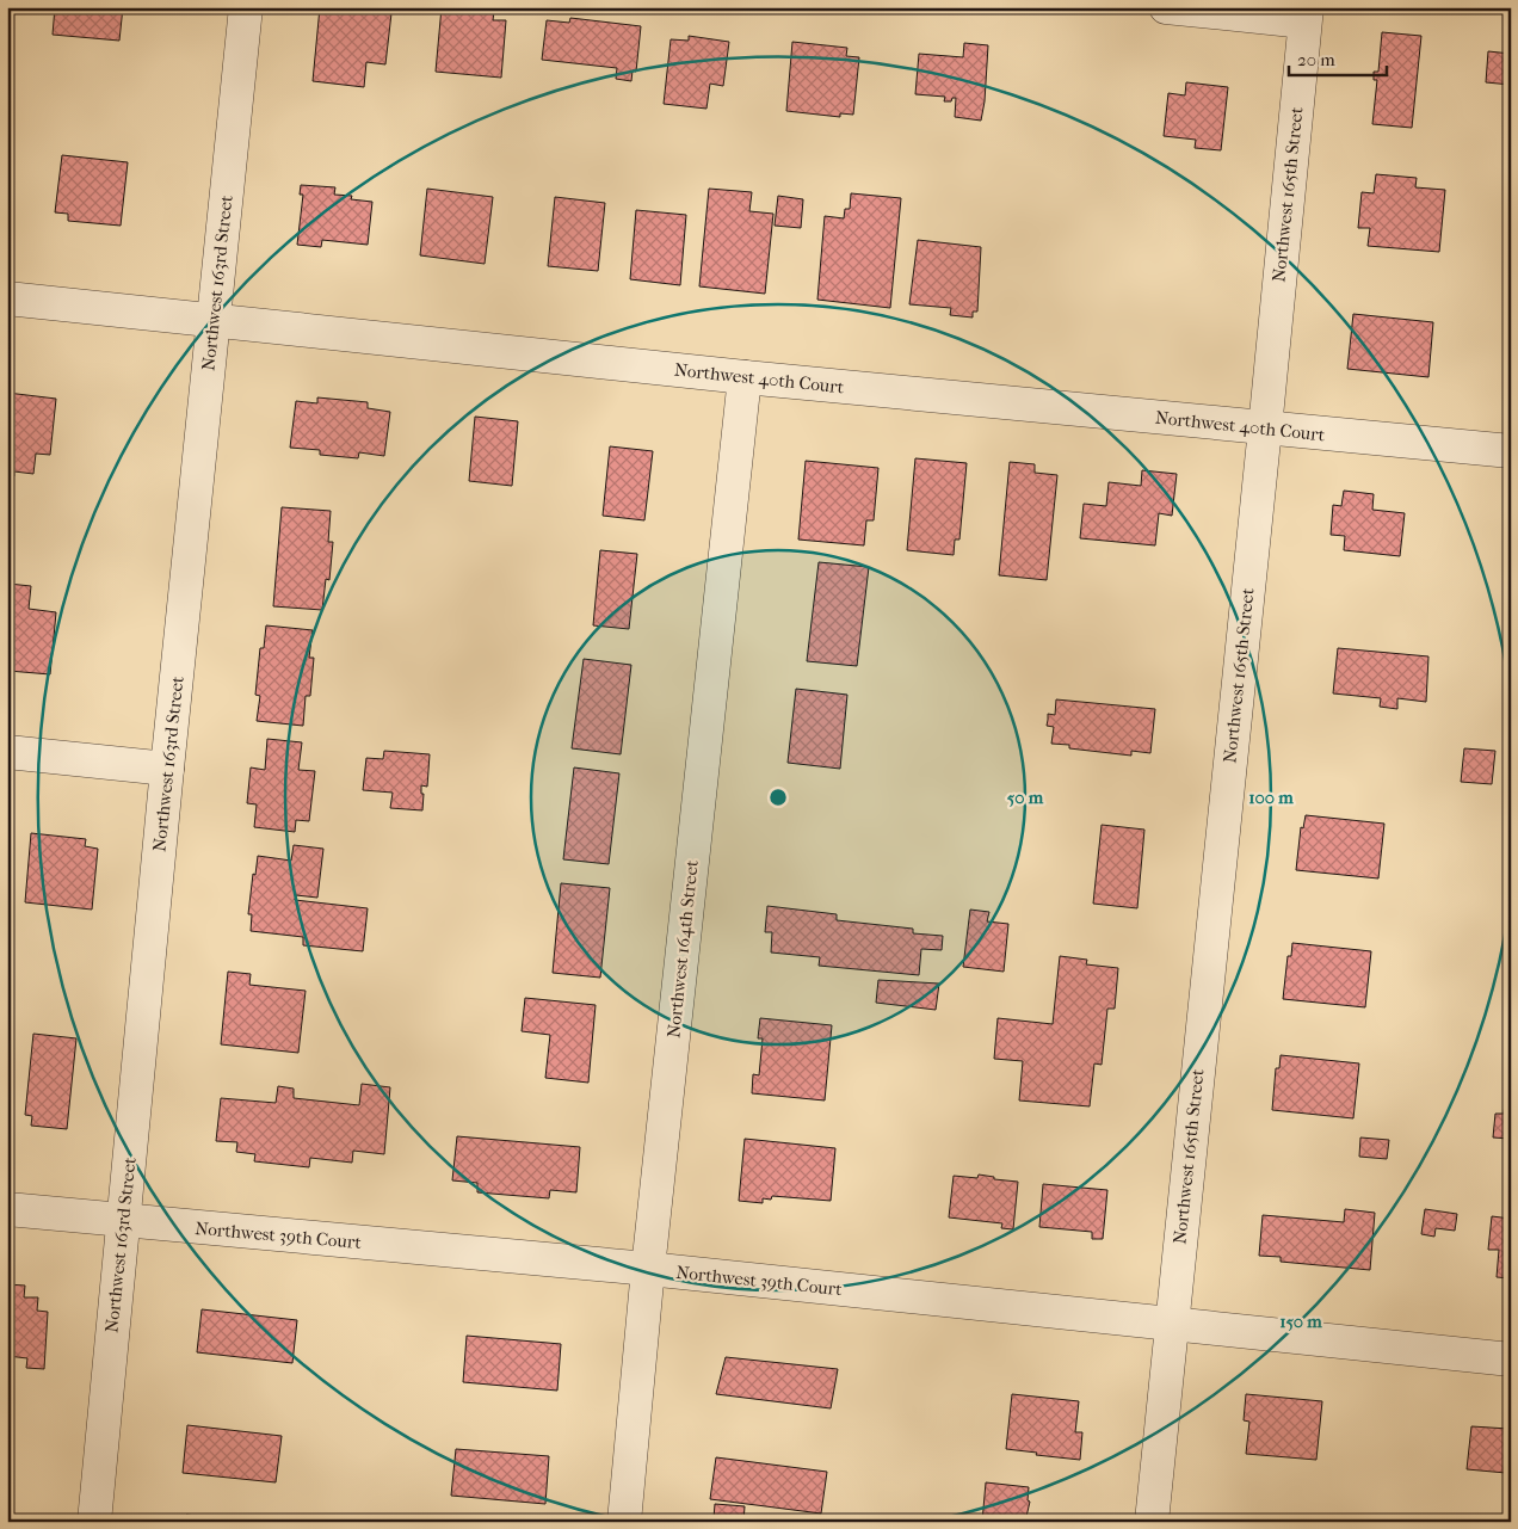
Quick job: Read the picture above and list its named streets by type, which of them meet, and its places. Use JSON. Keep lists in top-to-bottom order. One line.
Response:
{"streets":{"street":["Northwest 165th Street","Northwest 163rd Street","Northwest 40th Court","Northwest 164th Street","Northwest 39th Court"]},"crossings":[["Northwest 165th Street","Northwest 40th Court"],["Northwest 165th Street","Northwest 39th Court"],["Northwest 163rd Street","Northwest 40th Court"],["Northwest 163rd Street","Northwest 39th Court"],["Northwest 40th Court","Northwest 164th Street"],["Northwest 164th Street","Northwest 39th Court"]],"scale_bar":"20 m","rings":["50 m","100 m","150 m"]}
